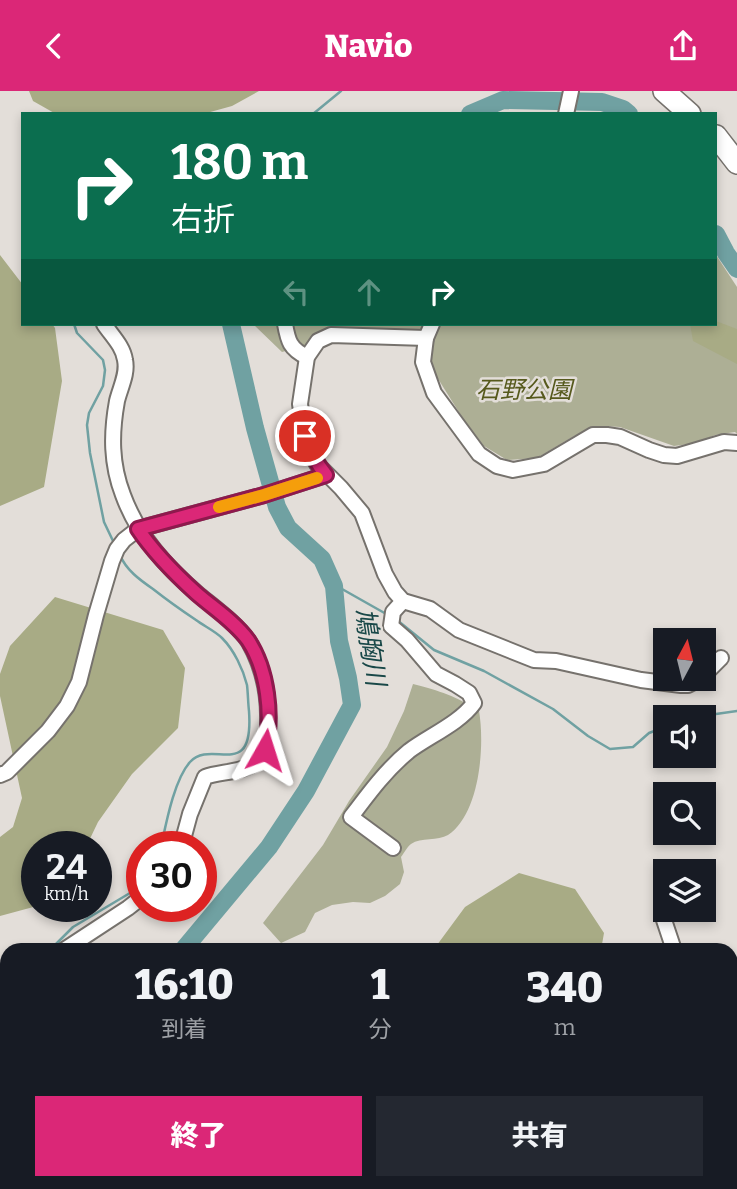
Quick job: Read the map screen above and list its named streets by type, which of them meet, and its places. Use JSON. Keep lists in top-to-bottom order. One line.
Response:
{"water":["鳩胸川"],"parks":["石野公園"],"north":"top","page":{"header":"Navio","turn":["180 m","右折"],"speed":"24 km/h","limit":"30","eta":["16:10","到着","1","分","340","m"],"buttons":["終了","共有"]}}
